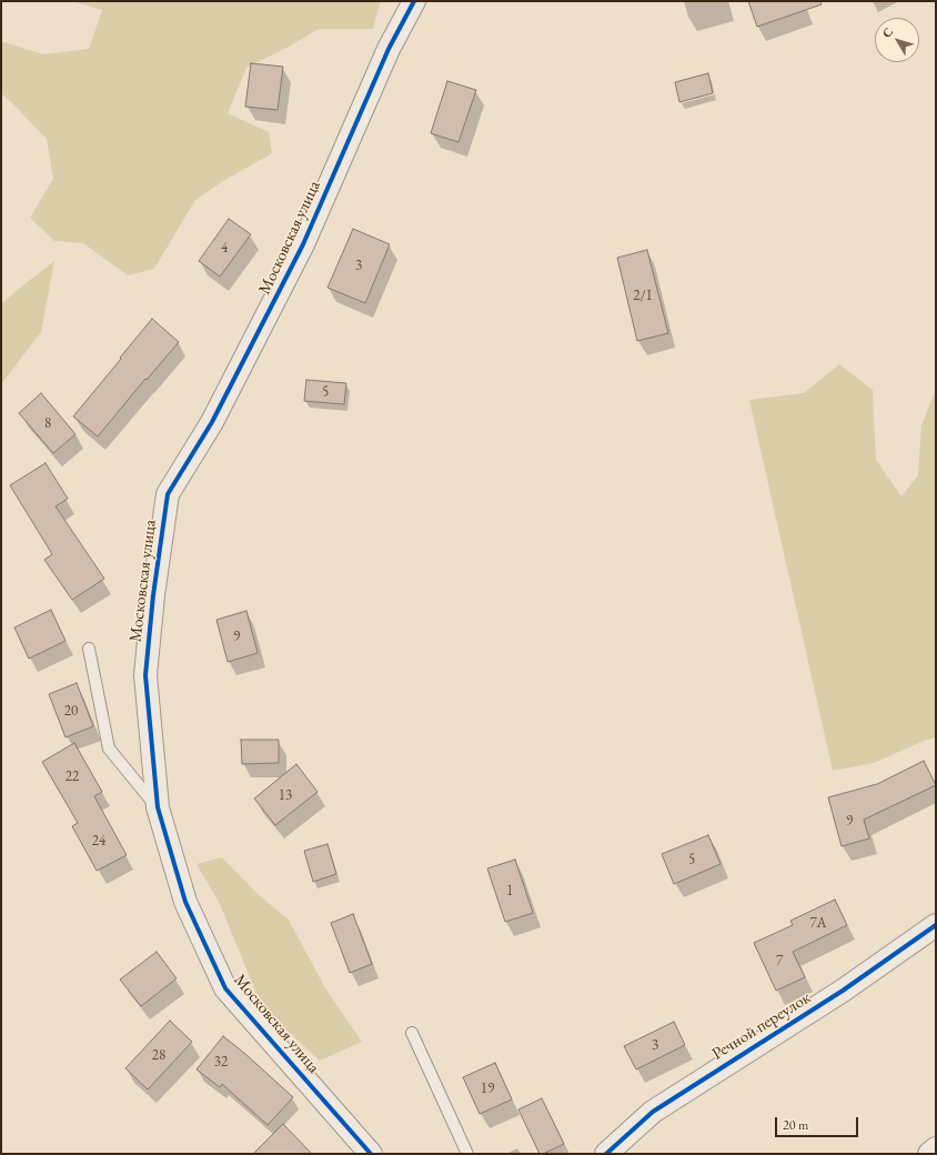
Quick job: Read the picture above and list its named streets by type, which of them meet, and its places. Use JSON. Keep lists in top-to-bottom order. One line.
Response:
{"streets":{"street":["Московская улица","Речной переулок"]},"house_numbers":["4","3","2/1","5","8","9","20","22","13","9","24","5","1","7А","7","3","28","32","19"],"scale_bar":"20 m","north":"top left"}
